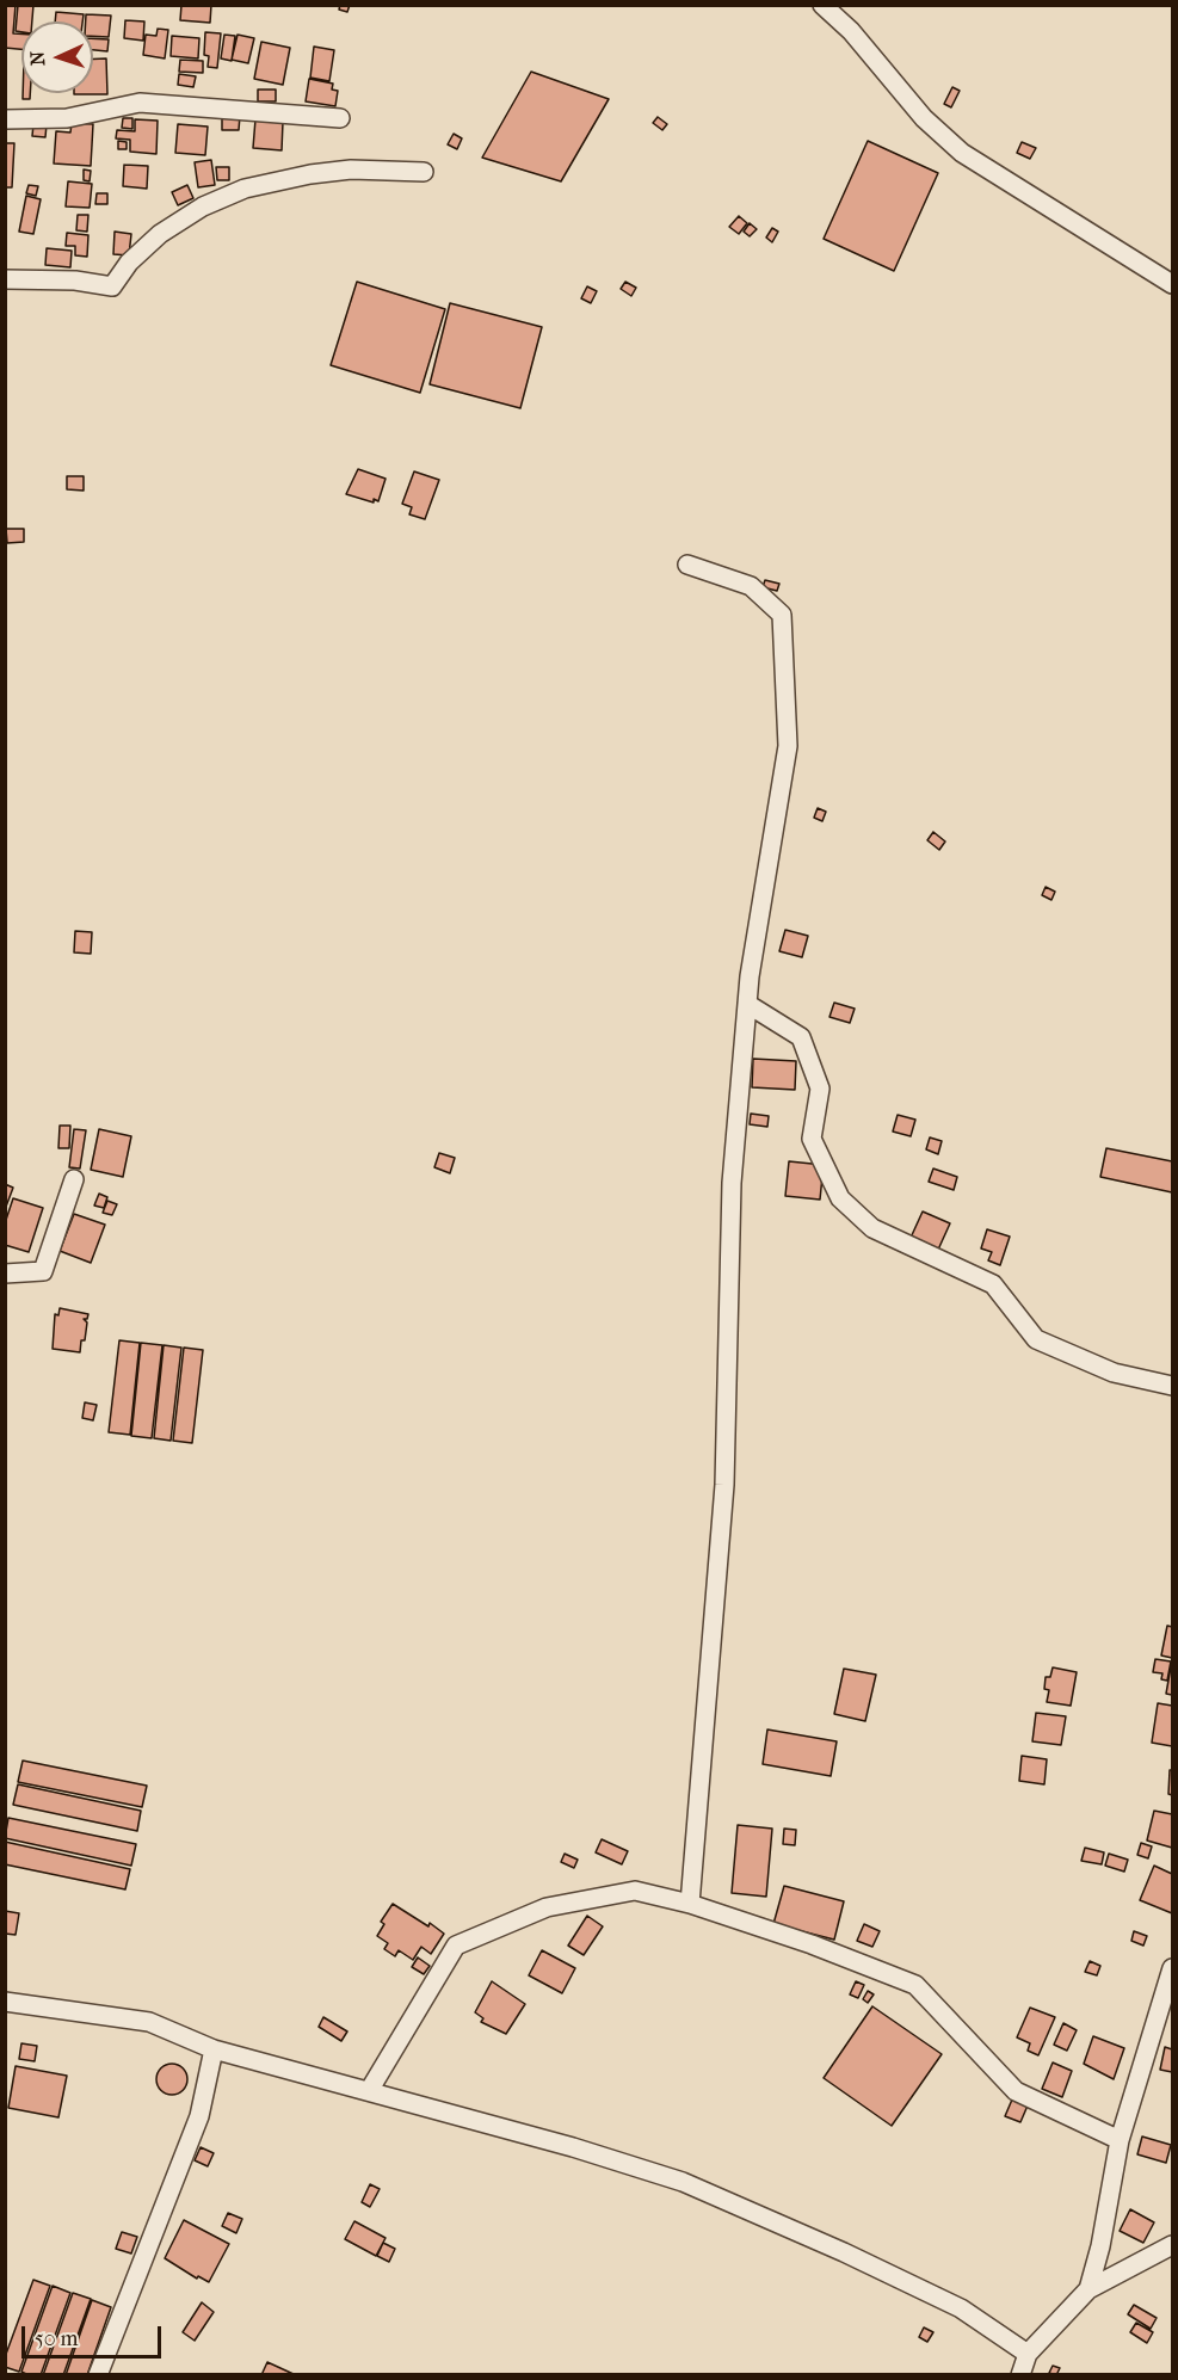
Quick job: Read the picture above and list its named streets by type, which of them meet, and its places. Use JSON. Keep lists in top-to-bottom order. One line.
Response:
{"scale_bar":"50 m","north":"left"}
